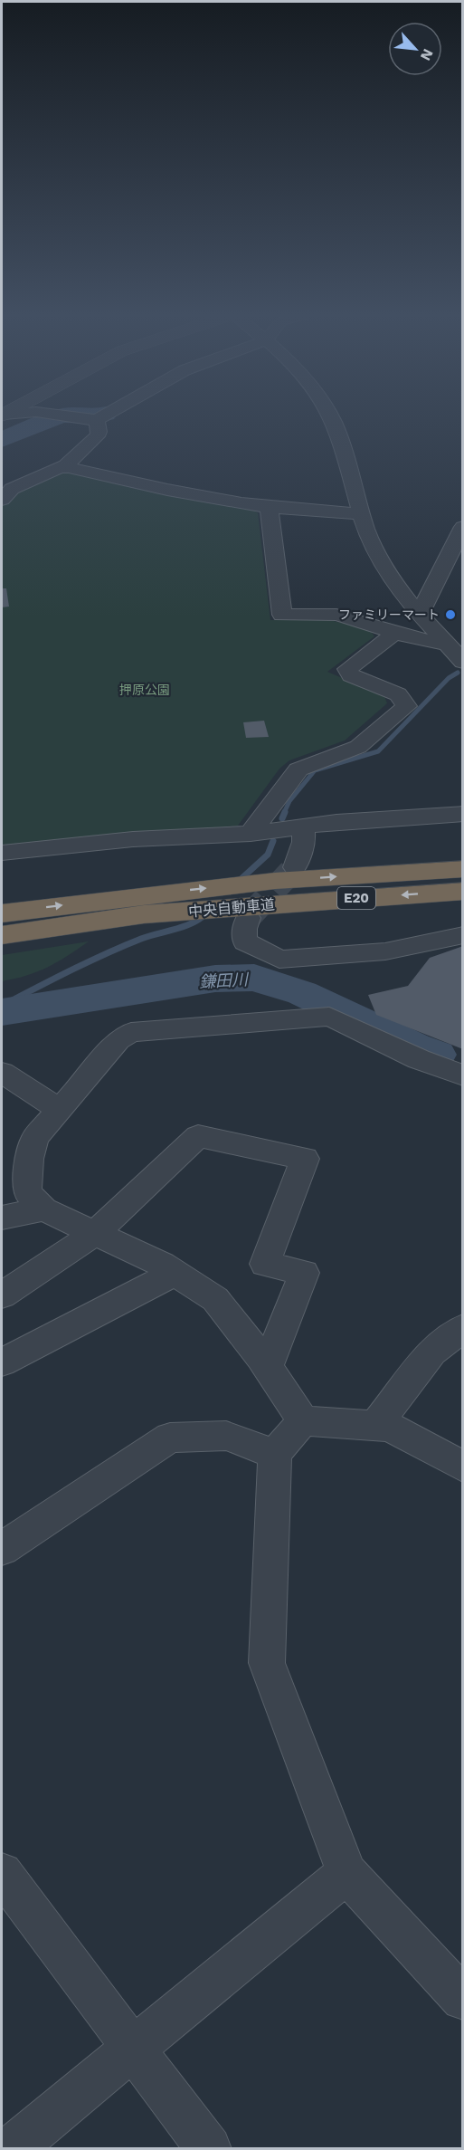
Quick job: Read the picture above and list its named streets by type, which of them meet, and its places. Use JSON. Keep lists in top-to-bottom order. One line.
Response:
{"streets":{"highway":["E20","中央自動車道"]},"water":["鎌田川"],"parks":["押原公園"],"places":["ファミリーマート"],"north":"bottom right"}
